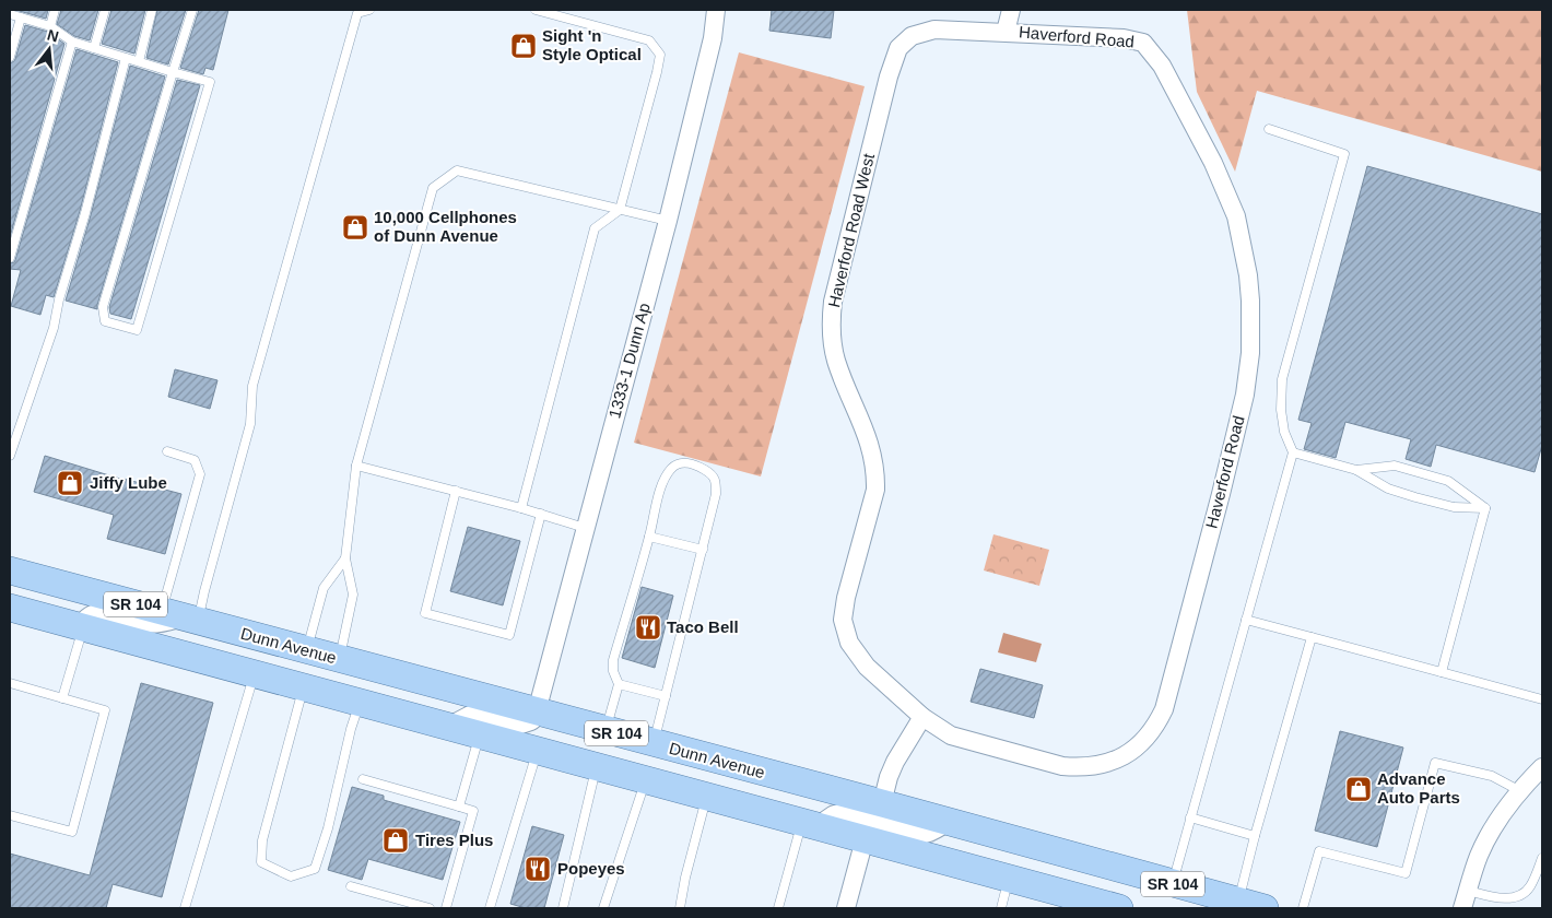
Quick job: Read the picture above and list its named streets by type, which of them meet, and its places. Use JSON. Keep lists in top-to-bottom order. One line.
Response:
{"streets":{"main road":["SR 104","Dunn Avenue"],"street":["Haverford Road","Haverford Road West","1333-1 Dunn Ap"]},"crossings":[["Haverford Road","Haverford Road West"],["1333-1 Dunn Ap","Dunn Avenue"]],"places":{"shop":["Sight 'n Style Optical","10,000 Cellphones of Dunn Avenue","Jiffy Lube","Advance Auto Parts","Tires Plus"],"restaurant":["Taco Bell","Popeyes"]},"north":"top"}
